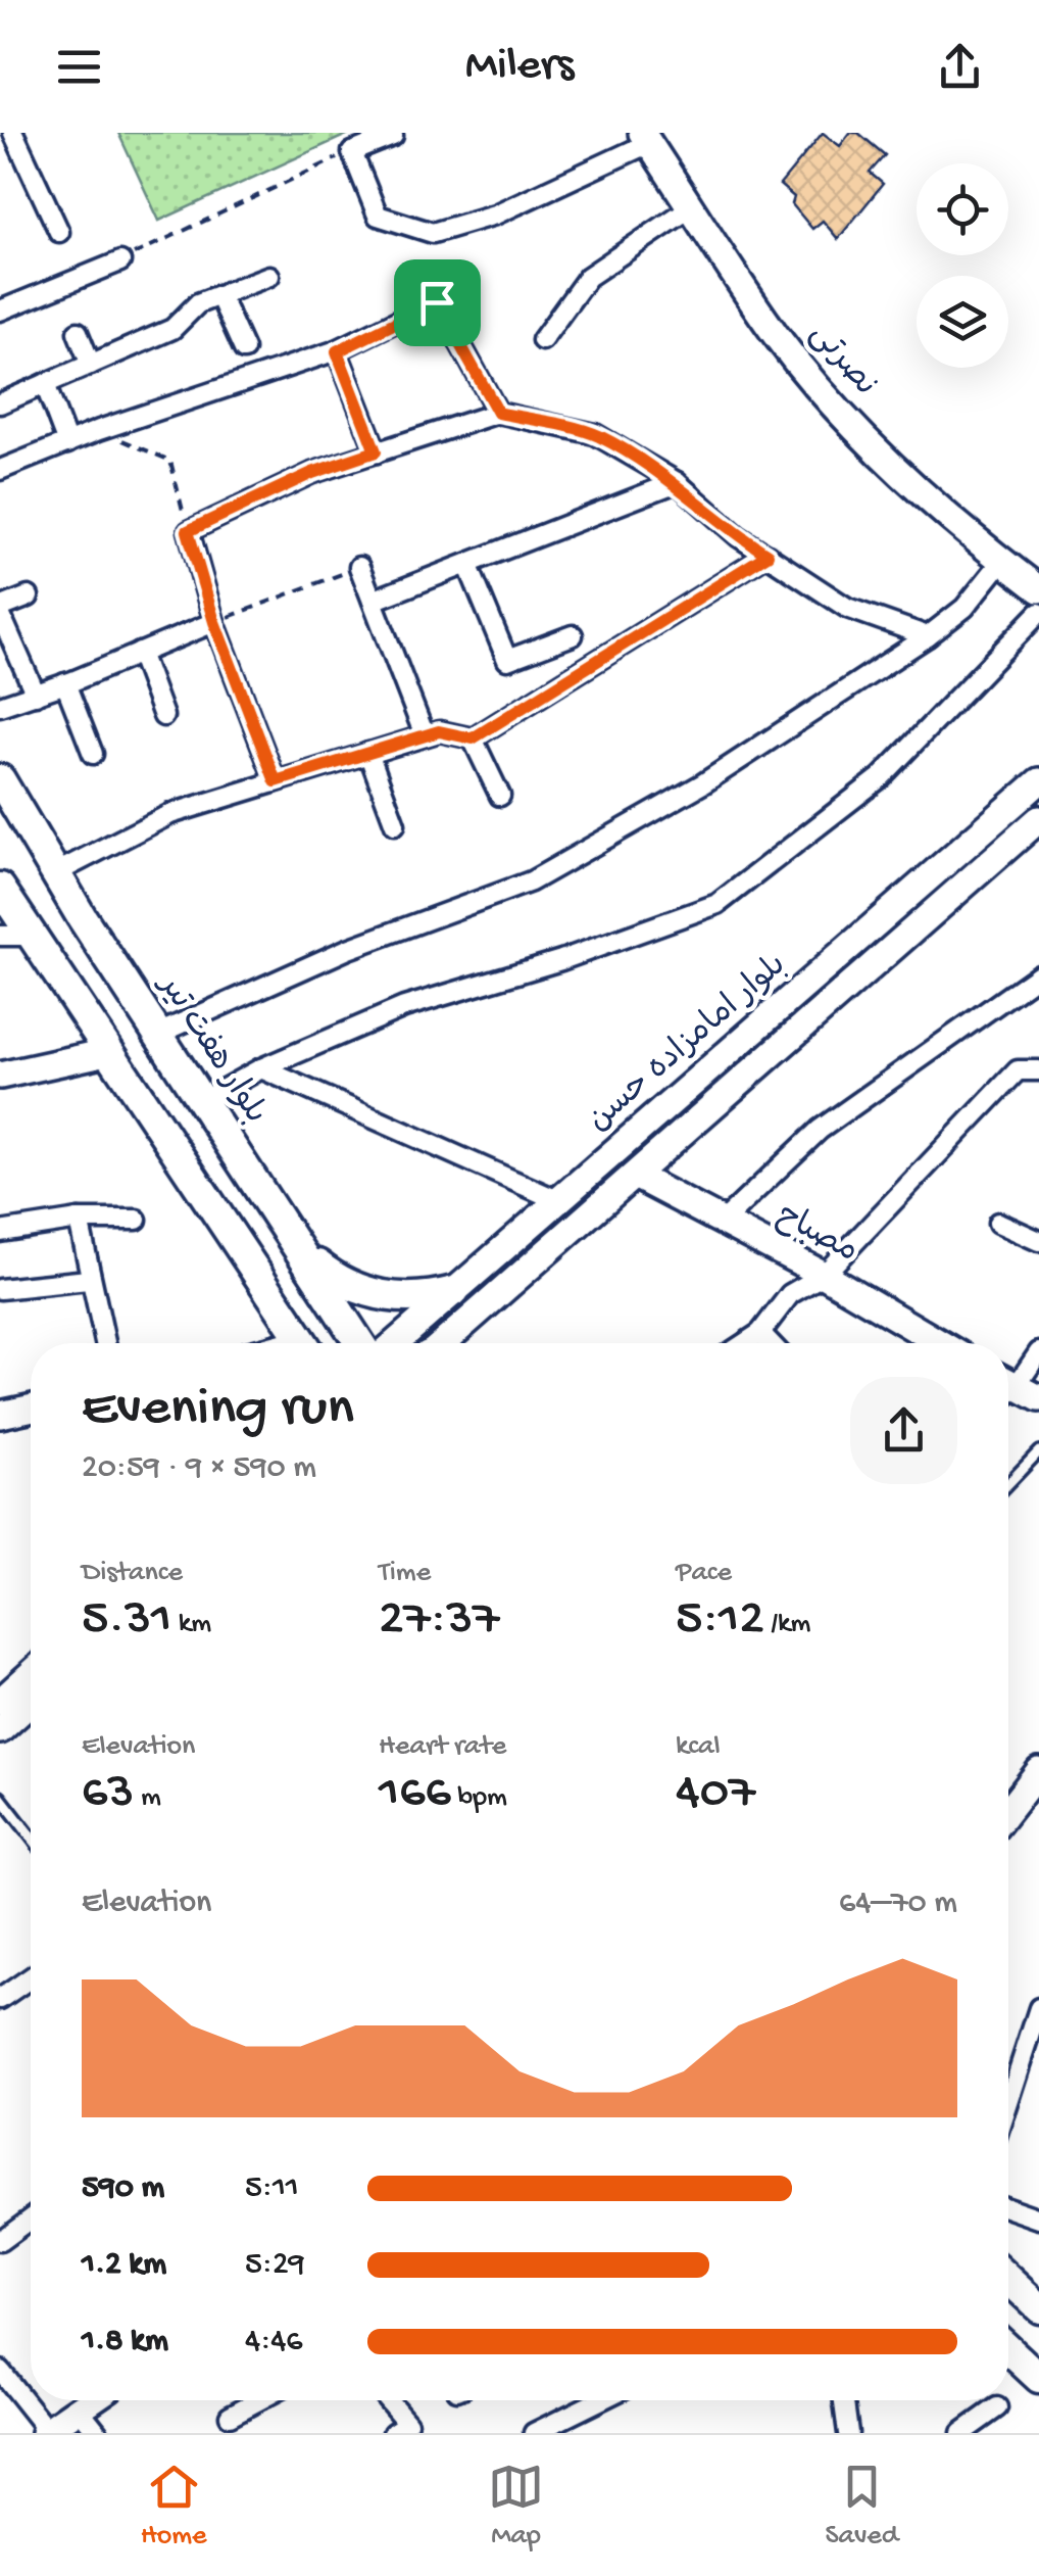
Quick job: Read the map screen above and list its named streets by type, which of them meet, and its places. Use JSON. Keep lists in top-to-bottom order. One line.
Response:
{"streets":{"main road":["نصرتی","بلوار امامزاده حسن","بلوار هفت تیر","مصباح"]},"crossings":[["بلوار امامزاده حسن","مصباح"]],"page":{"header":"Milers","heading":["Evening run","20:59 · 9 × 590 m"],"stats":[["Distance","5.31 km"],["Time","27:37"],["Pace","5:12 /km"],["Elevation","63 m"],["Heart rate","166 bpm"],["kcal","407"]],"chart":["Elevation","64–70 m"],"list":[{"name":"590 m","note":"5:11"},{"name":"1.2 km","note":"5:29"},{"name":"1.8 km","note":"4:46"}],"tabs":["Home","Map","Saved"]}}
